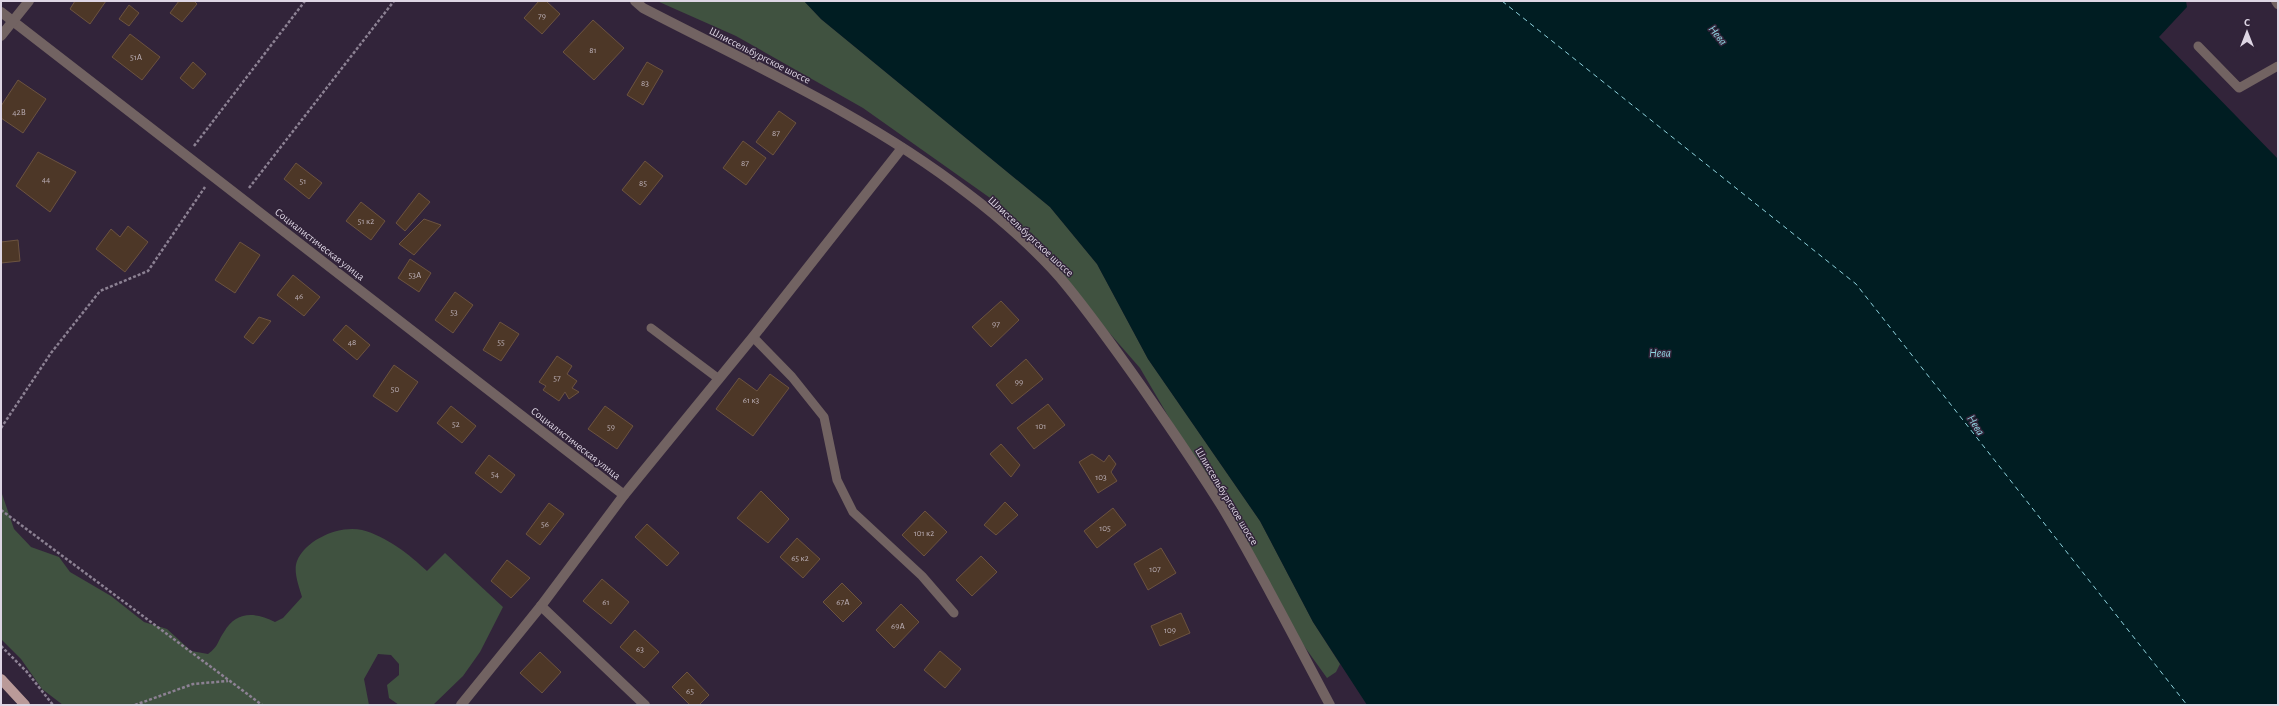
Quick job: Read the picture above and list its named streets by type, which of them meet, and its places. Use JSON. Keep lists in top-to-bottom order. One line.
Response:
{"streets":{"street":["Шлиссельбургское шоссе","Социалистическая улица"]},"water":["Нева"],"house_numbers":["79","81","51А","83","42В","87","87","44","51","85","51 к2","53А","46","53","97","48","55","57","99","50","61 к3","52","101","59","54","103","56","105","101 к2","65 к2","107","61","67А","69А","109","63","65"],"north":"top"}
